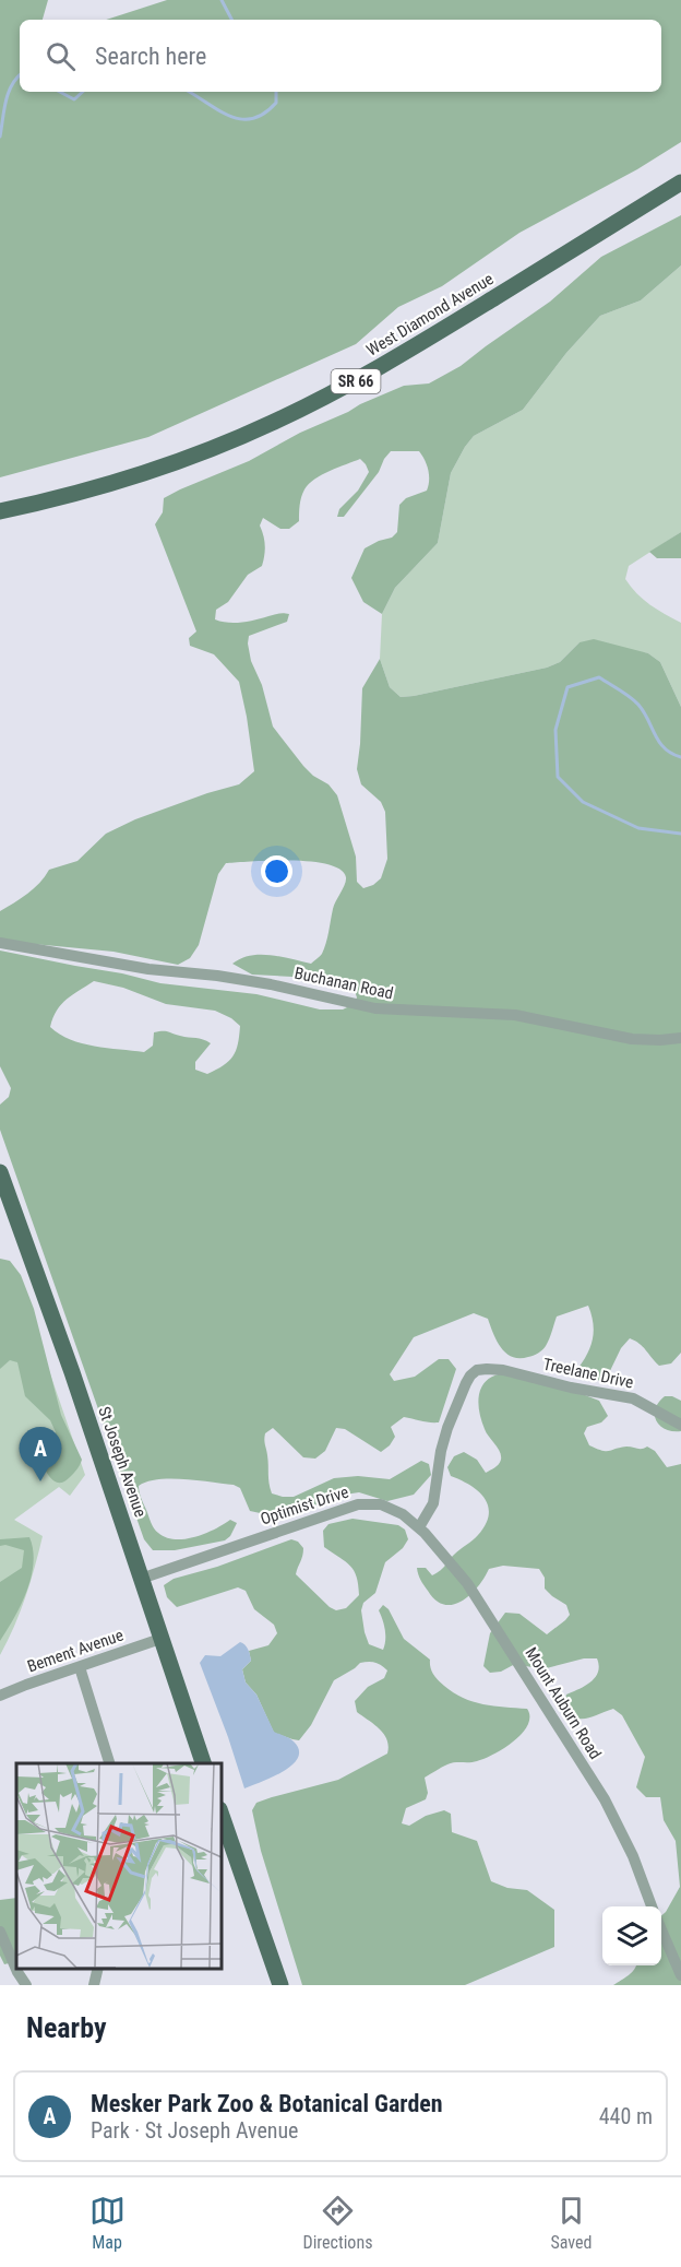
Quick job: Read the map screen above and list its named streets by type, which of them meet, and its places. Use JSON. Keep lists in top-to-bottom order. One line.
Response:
{"streets":{"main road":["West Diamond Avenue","SR 66","St Joseph Avenue"],"street":["Buchanan Road","Treelane Drive","Optimist Drive","Bement Avenue","Mount Auburn Road"]},"crossings":[["Treelane Drive","Optimist Drive"],["Treelane Drive","Mount Auburn Road"],["St Joseph Avenue","Optimist Drive"],["St Joseph Avenue","Bement Avenue"],["Optimist Drive","Mount Auburn Road"]],"page":{"search":"Search here","pins":"A","heading":"Nearby","list":[{"mark":"A","name":"Mesker Park Zoo & Botanical Garden","note":"Park · St Joseph Avenue","value":"440 m"}],"nav":["Map","Directions","Saved"]}}
